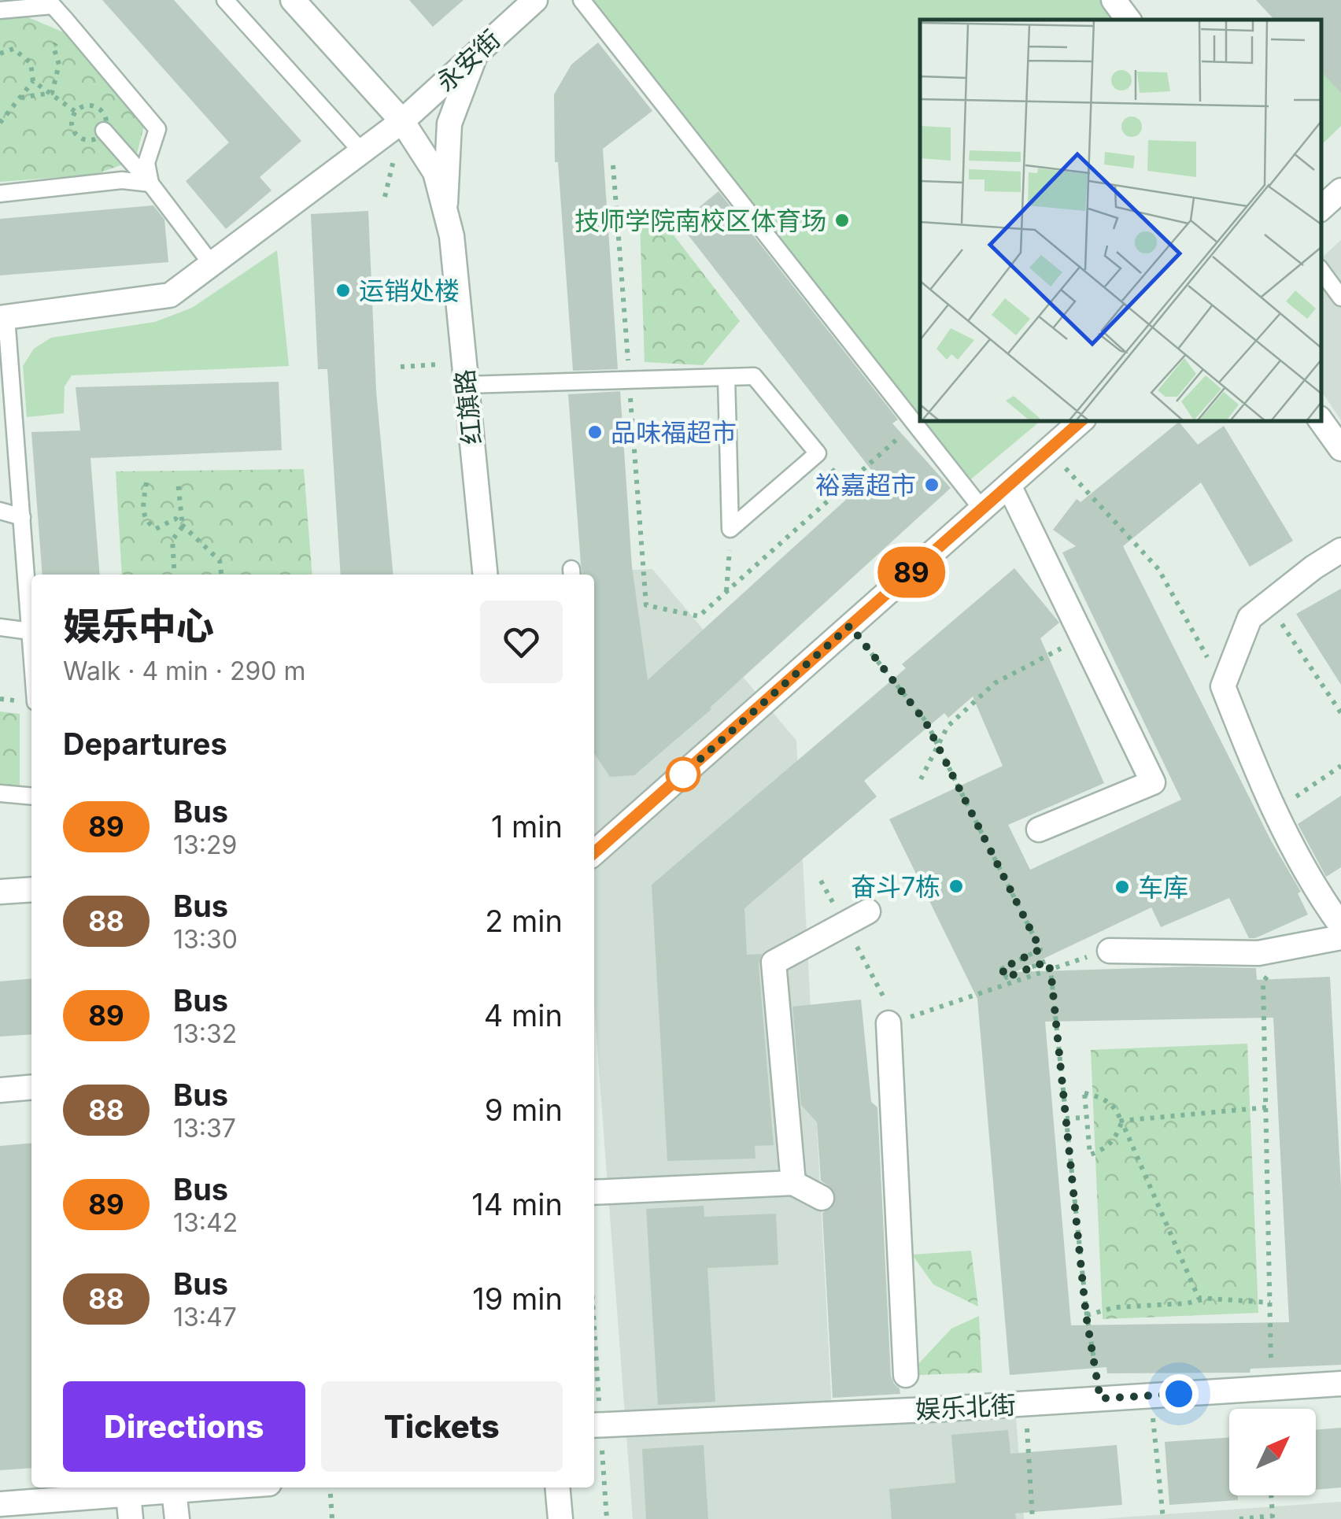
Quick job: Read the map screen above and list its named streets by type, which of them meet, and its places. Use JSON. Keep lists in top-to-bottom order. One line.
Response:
{"streets":{"street":["永安街","红旗路","娱乐北街"]},"places":["技师学院南校区体育场","运销处楼","品味福超市","裕嘉超市","奋斗7栋","车库"],"lines":["bus line 89"],"north":"top right","page":{"on_map":"89","heading":[["娱乐中心","Walk · 4 min · 290 m"],"Departures"],"list":[{"mark":"89","name":"Bus","note":"13:29","value":"1 min"},{"mark":"88","name":"Bus","note":"13:30","value":"2 min"},{"mark":"89","name":"Bus","note":"13:32","value":"4 min"},{"mark":"88","name":"Bus","note":"13:37","value":"9 min"},{"mark":"89","name":"Bus","note":"13:42","value":"14 min"},{"mark":"88","name":"Bus","note":"13:47","value":"19 min"}],"buttons":["Directions","Tickets"]}}
